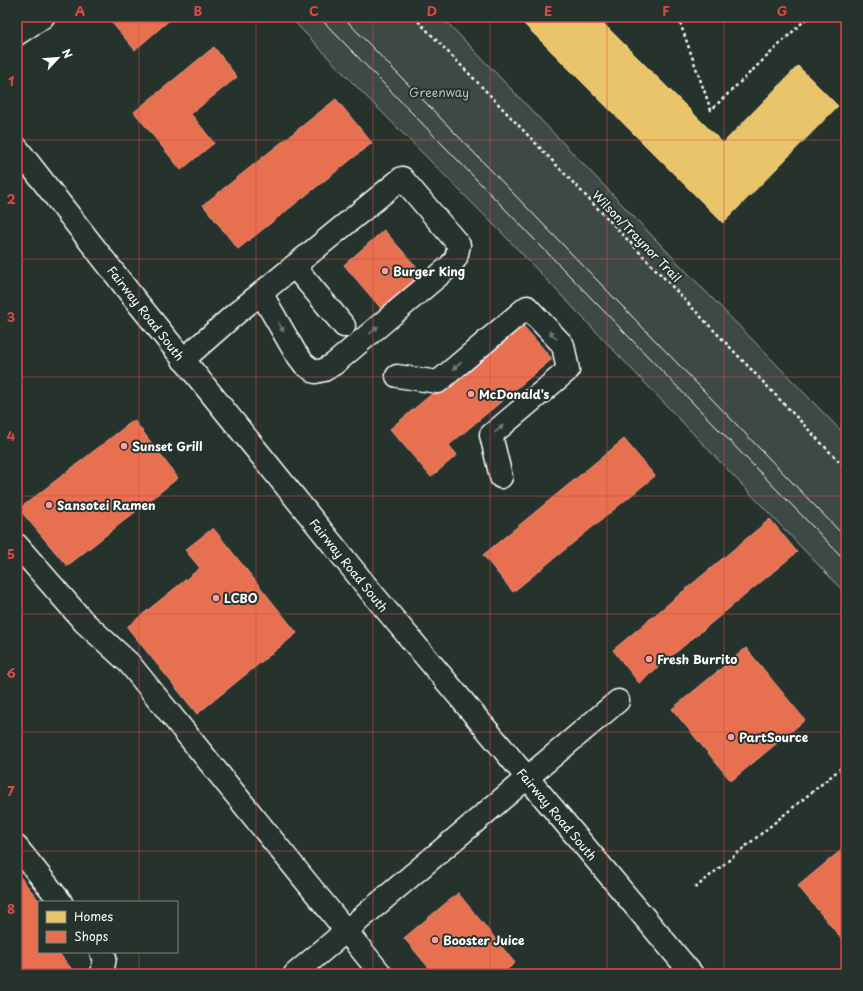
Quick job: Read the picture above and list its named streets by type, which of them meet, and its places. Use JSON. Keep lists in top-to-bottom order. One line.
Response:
{"streets":{"main road":["Fairway Road South"],"path":["Wilson/Traynor Trail"]},"parks":["Greenway"],"places":["Burger King","McDonald's","Sunset Grill","Sansotei Ramen","LCBO","Fresh Burrito","PartSource","Booster Juice"],"legend":["Homes","Shops"],"north":"top right","grid":{"columns":["A","B","C","D","E","F","G"],"rows":["1","2","3","4","5","6","7","8"]}}
